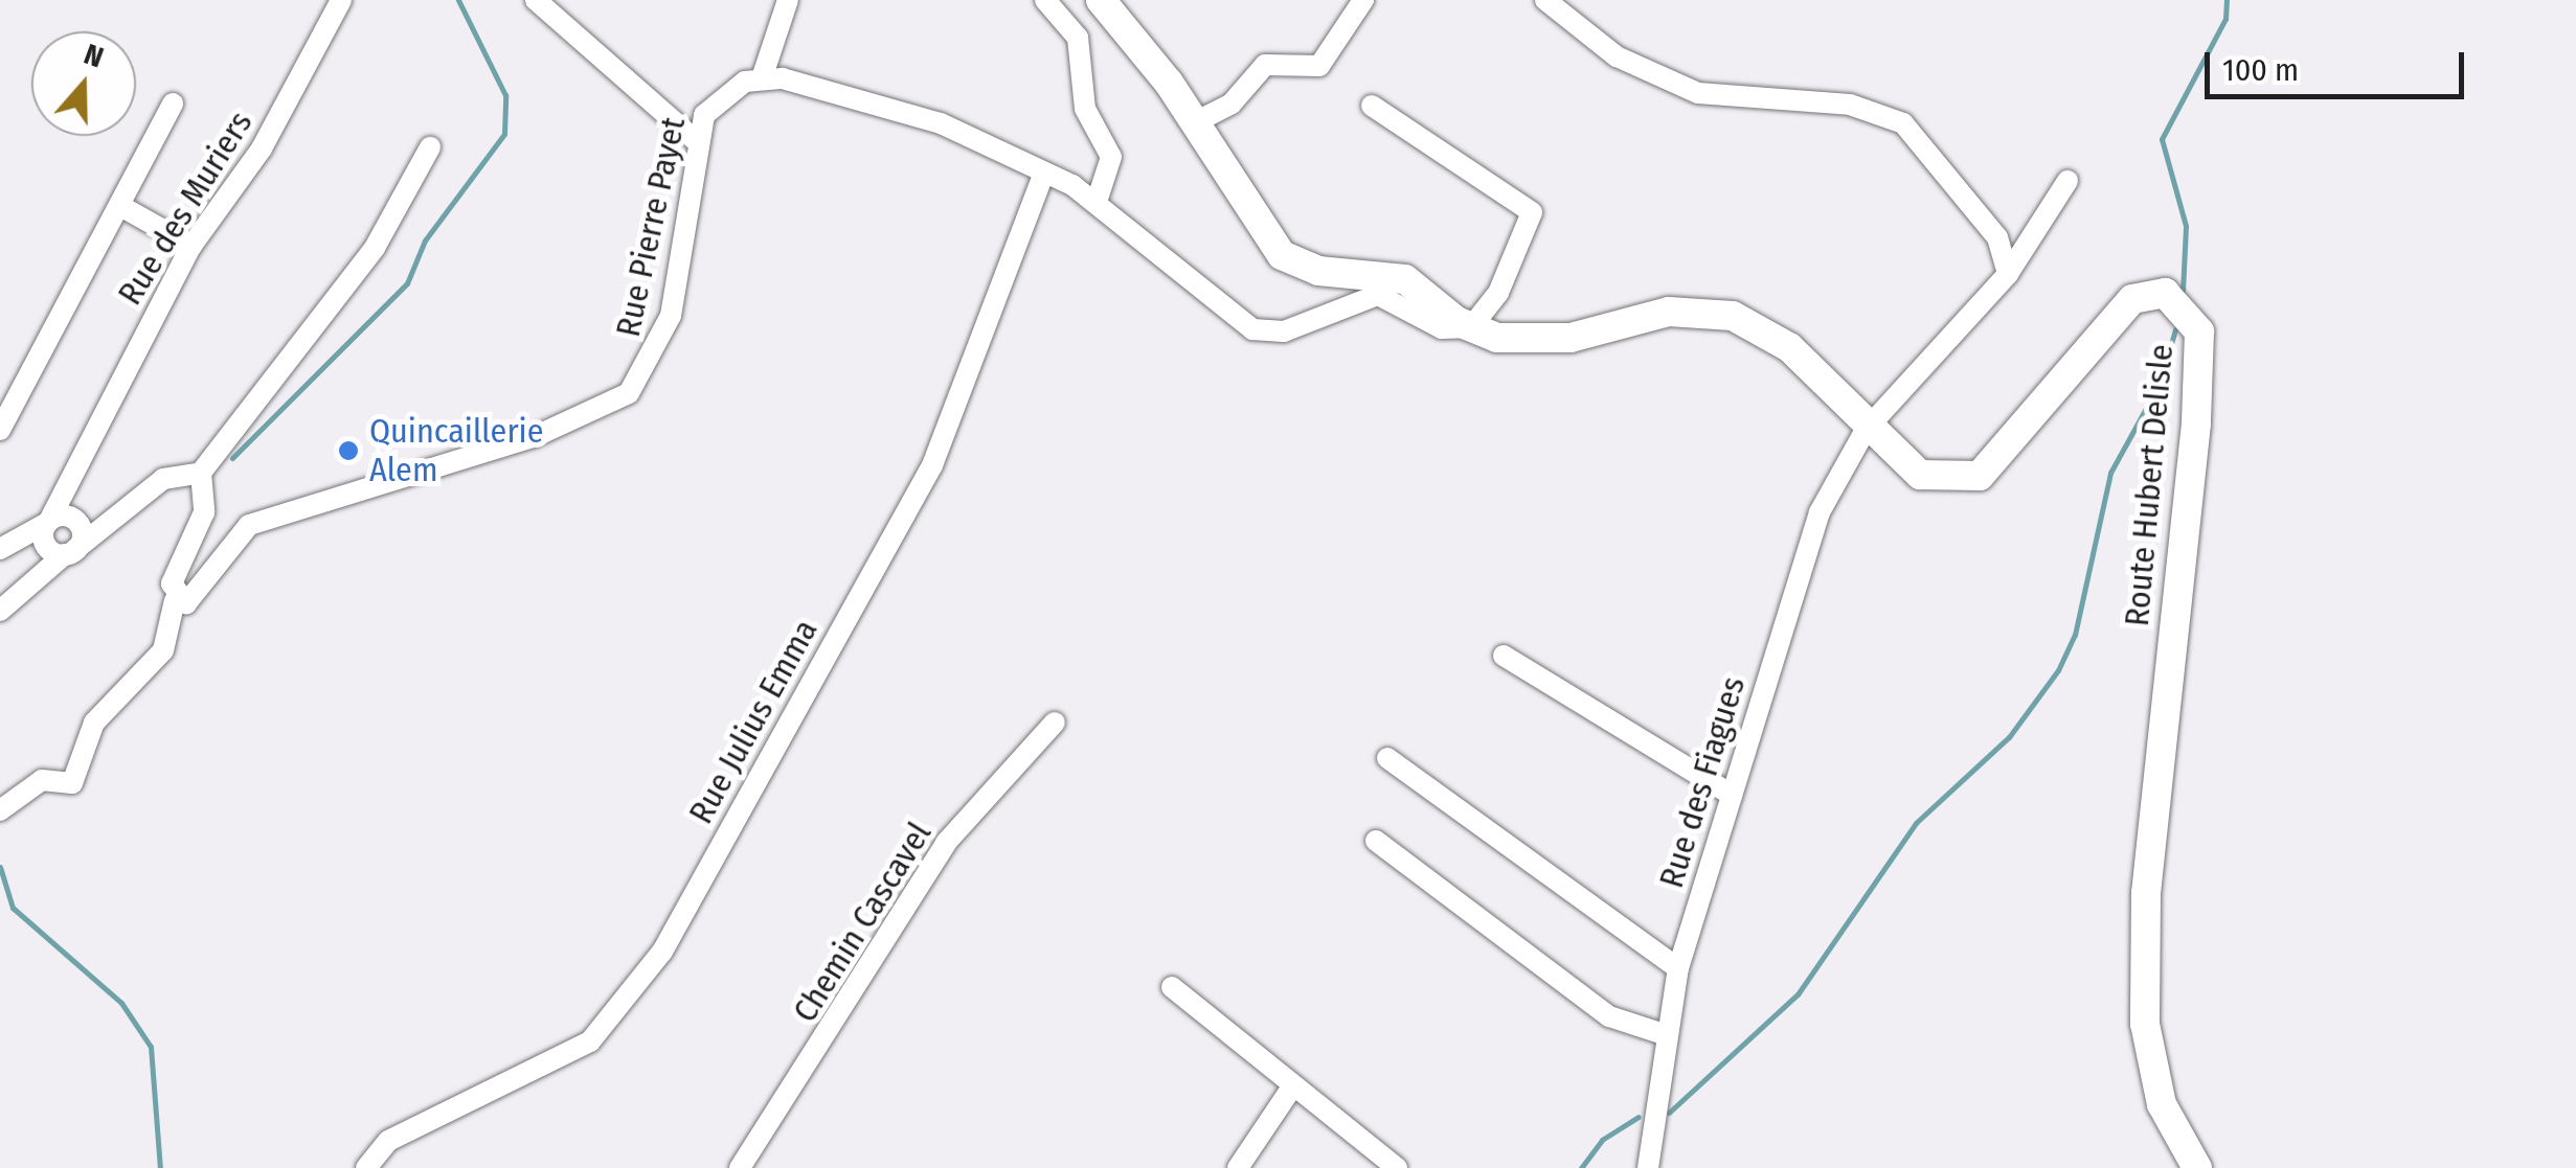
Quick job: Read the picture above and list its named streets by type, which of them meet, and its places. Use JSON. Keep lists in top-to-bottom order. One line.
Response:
{"streets":{"main road":["Route Hubert Delisle"],"street":["Rue des Muriers","Rue Pierre Payet","Rue Julius Emma","Rue des Fiagues","Chemin Cascavel"]},"crossings":[["Route Hubert Delisle","Rue des Fiagues"]],"places":["Quincaillerie Alem"],"scale_bar":"100 m","north":"top"}
